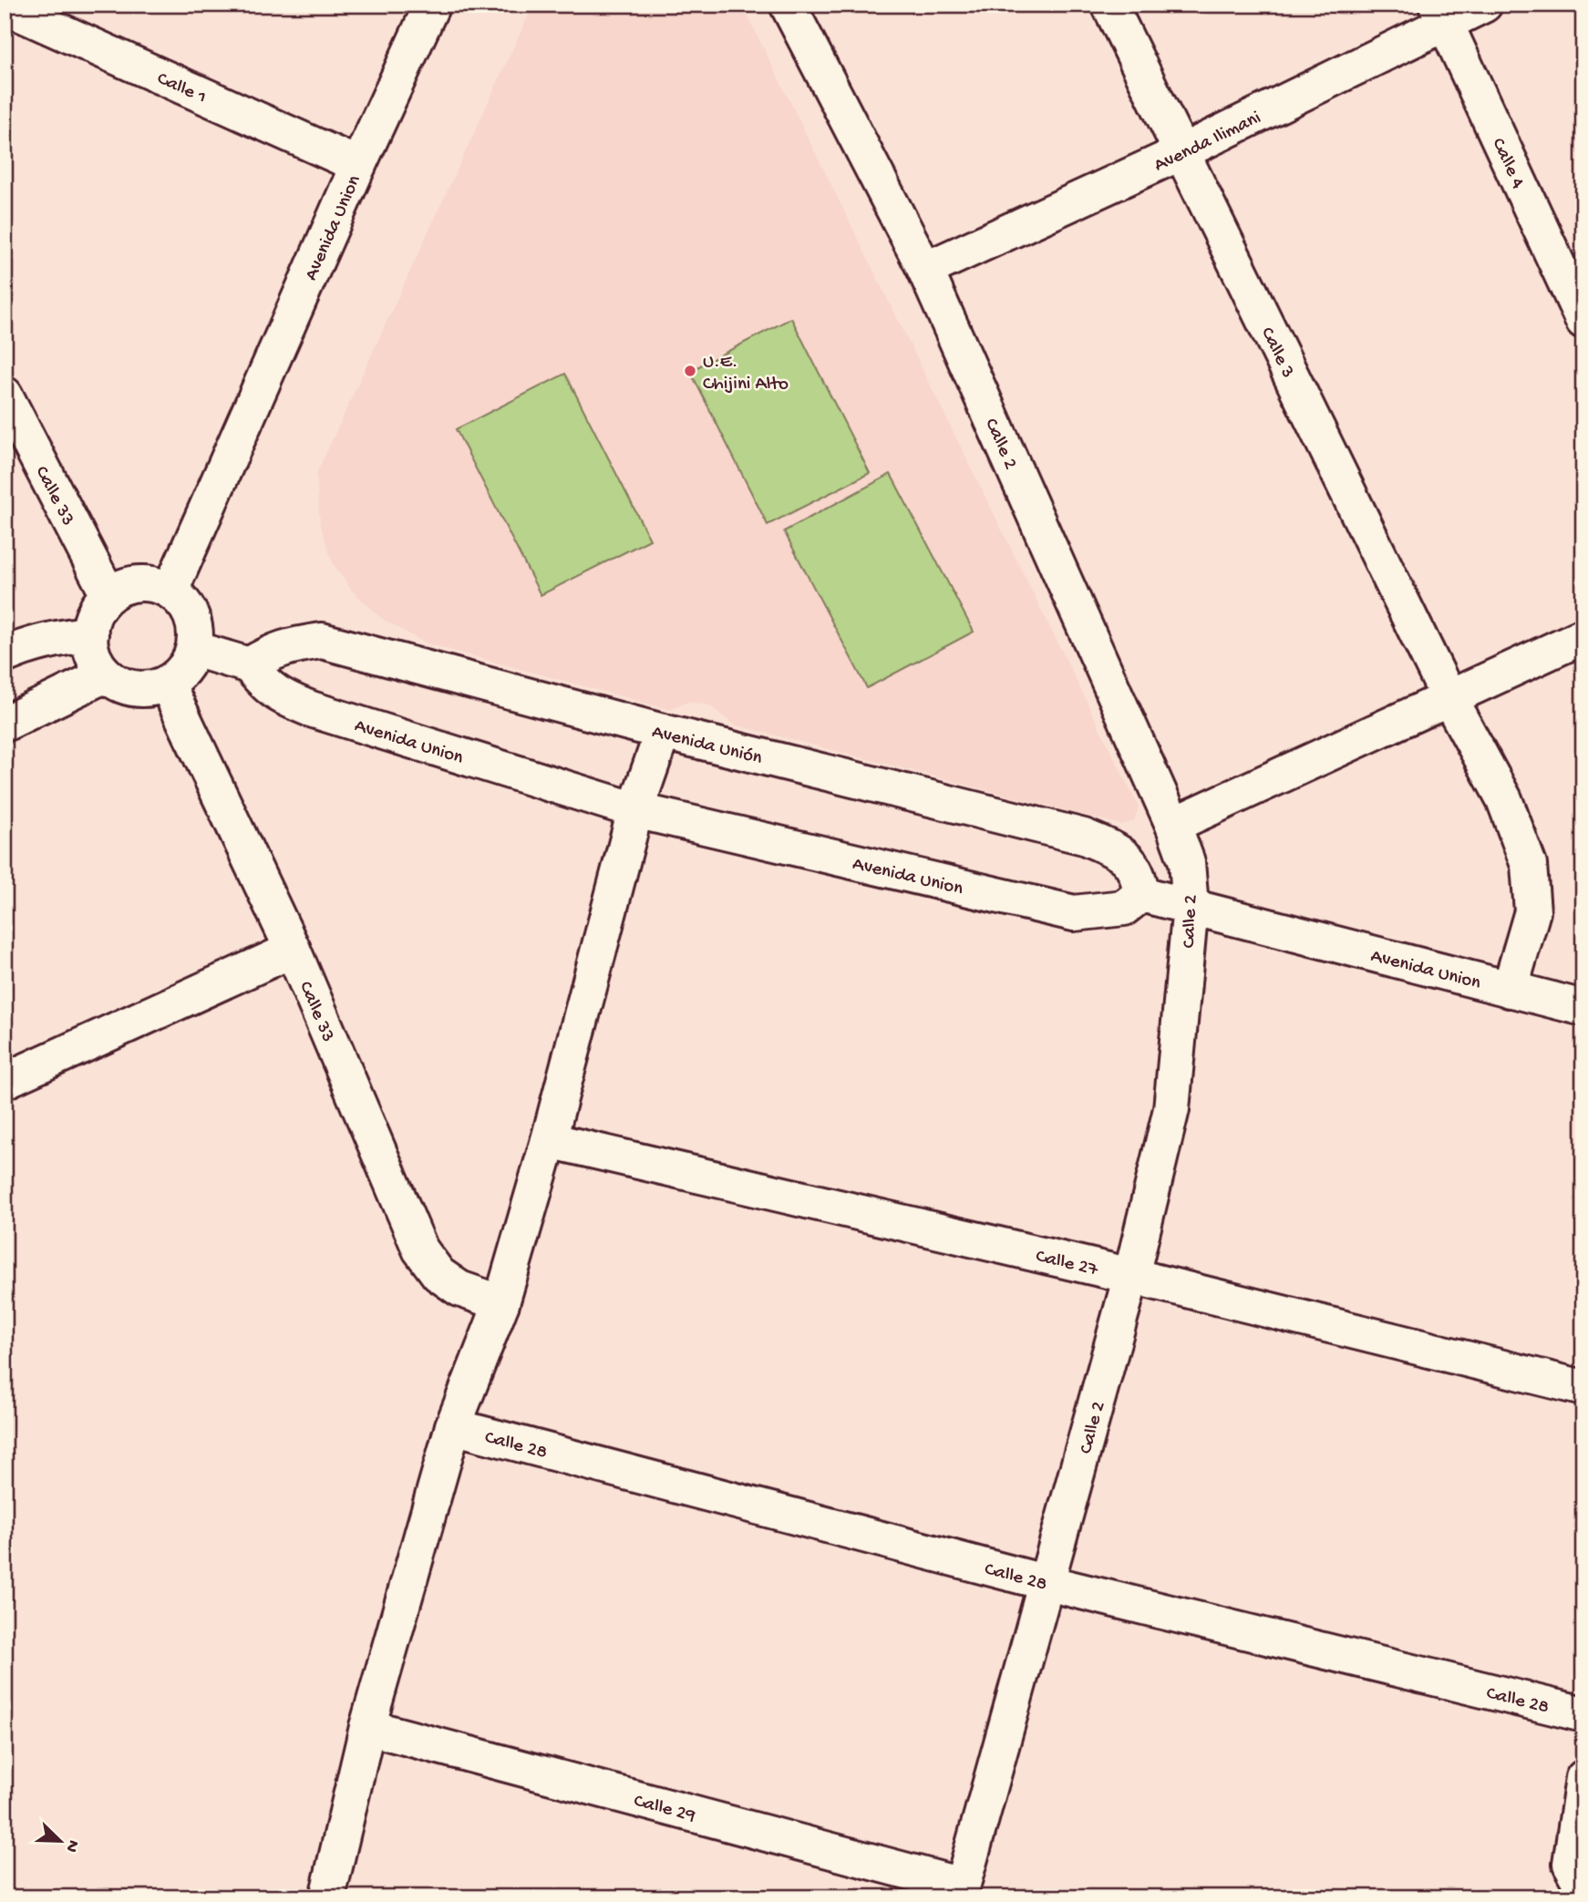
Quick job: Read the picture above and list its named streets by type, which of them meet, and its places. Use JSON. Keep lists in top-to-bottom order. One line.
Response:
{"streets":{"street":["Calle 1","Avenda Ilimani","Calle 4","Avenida Union","Calle 3","Calle 2","Calle 33","Avenida Unión","Calle 27","Calle 28","Calle 29"]},"crossings":[["Calle 1","Avenida Union"],["Avenda Ilimani","Calle 4"],["Avenda Ilimani","Calle 3"],["Avenda Ilimani","Calle 2"],["Avenida Union","Calle 3"],["Avenida Union","Calle 2"],["Avenida Union","Calle 33"],["Avenida Union","Avenida Unión"],["Calle 2","Calle 27"],["Calle 2","Calle 28"],["Calle 2","Calle 29"]],"places":["U.E. Chijini Alto"],"north":"bottom right"}
